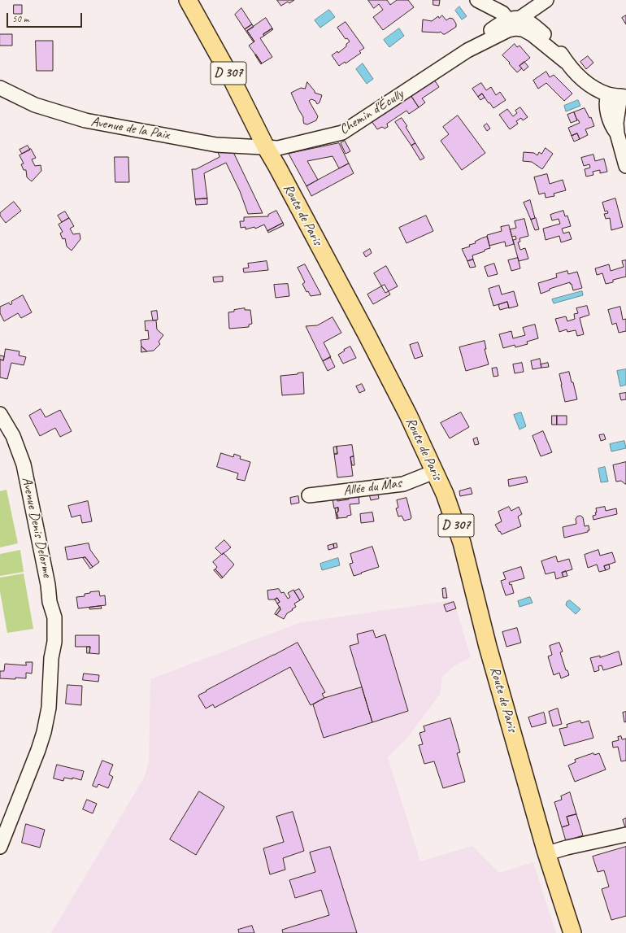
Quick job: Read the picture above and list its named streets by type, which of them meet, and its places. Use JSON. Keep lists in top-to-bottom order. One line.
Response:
{"streets":{"main road":["D 307","Route de Paris"],"street":["Chemin d'Écully","Avenue de la Paix","Allée du Mas","Avenue Denis Delorme"]},"crossings":[["Chemin d'Écully","Avenue de la Paix"],["Chemin d'Écully","Route de Paris"],["Avenue de la Paix","Route de Paris"],["Route de Paris","Allée du Mas"]],"scale_bar":"50 m"}
